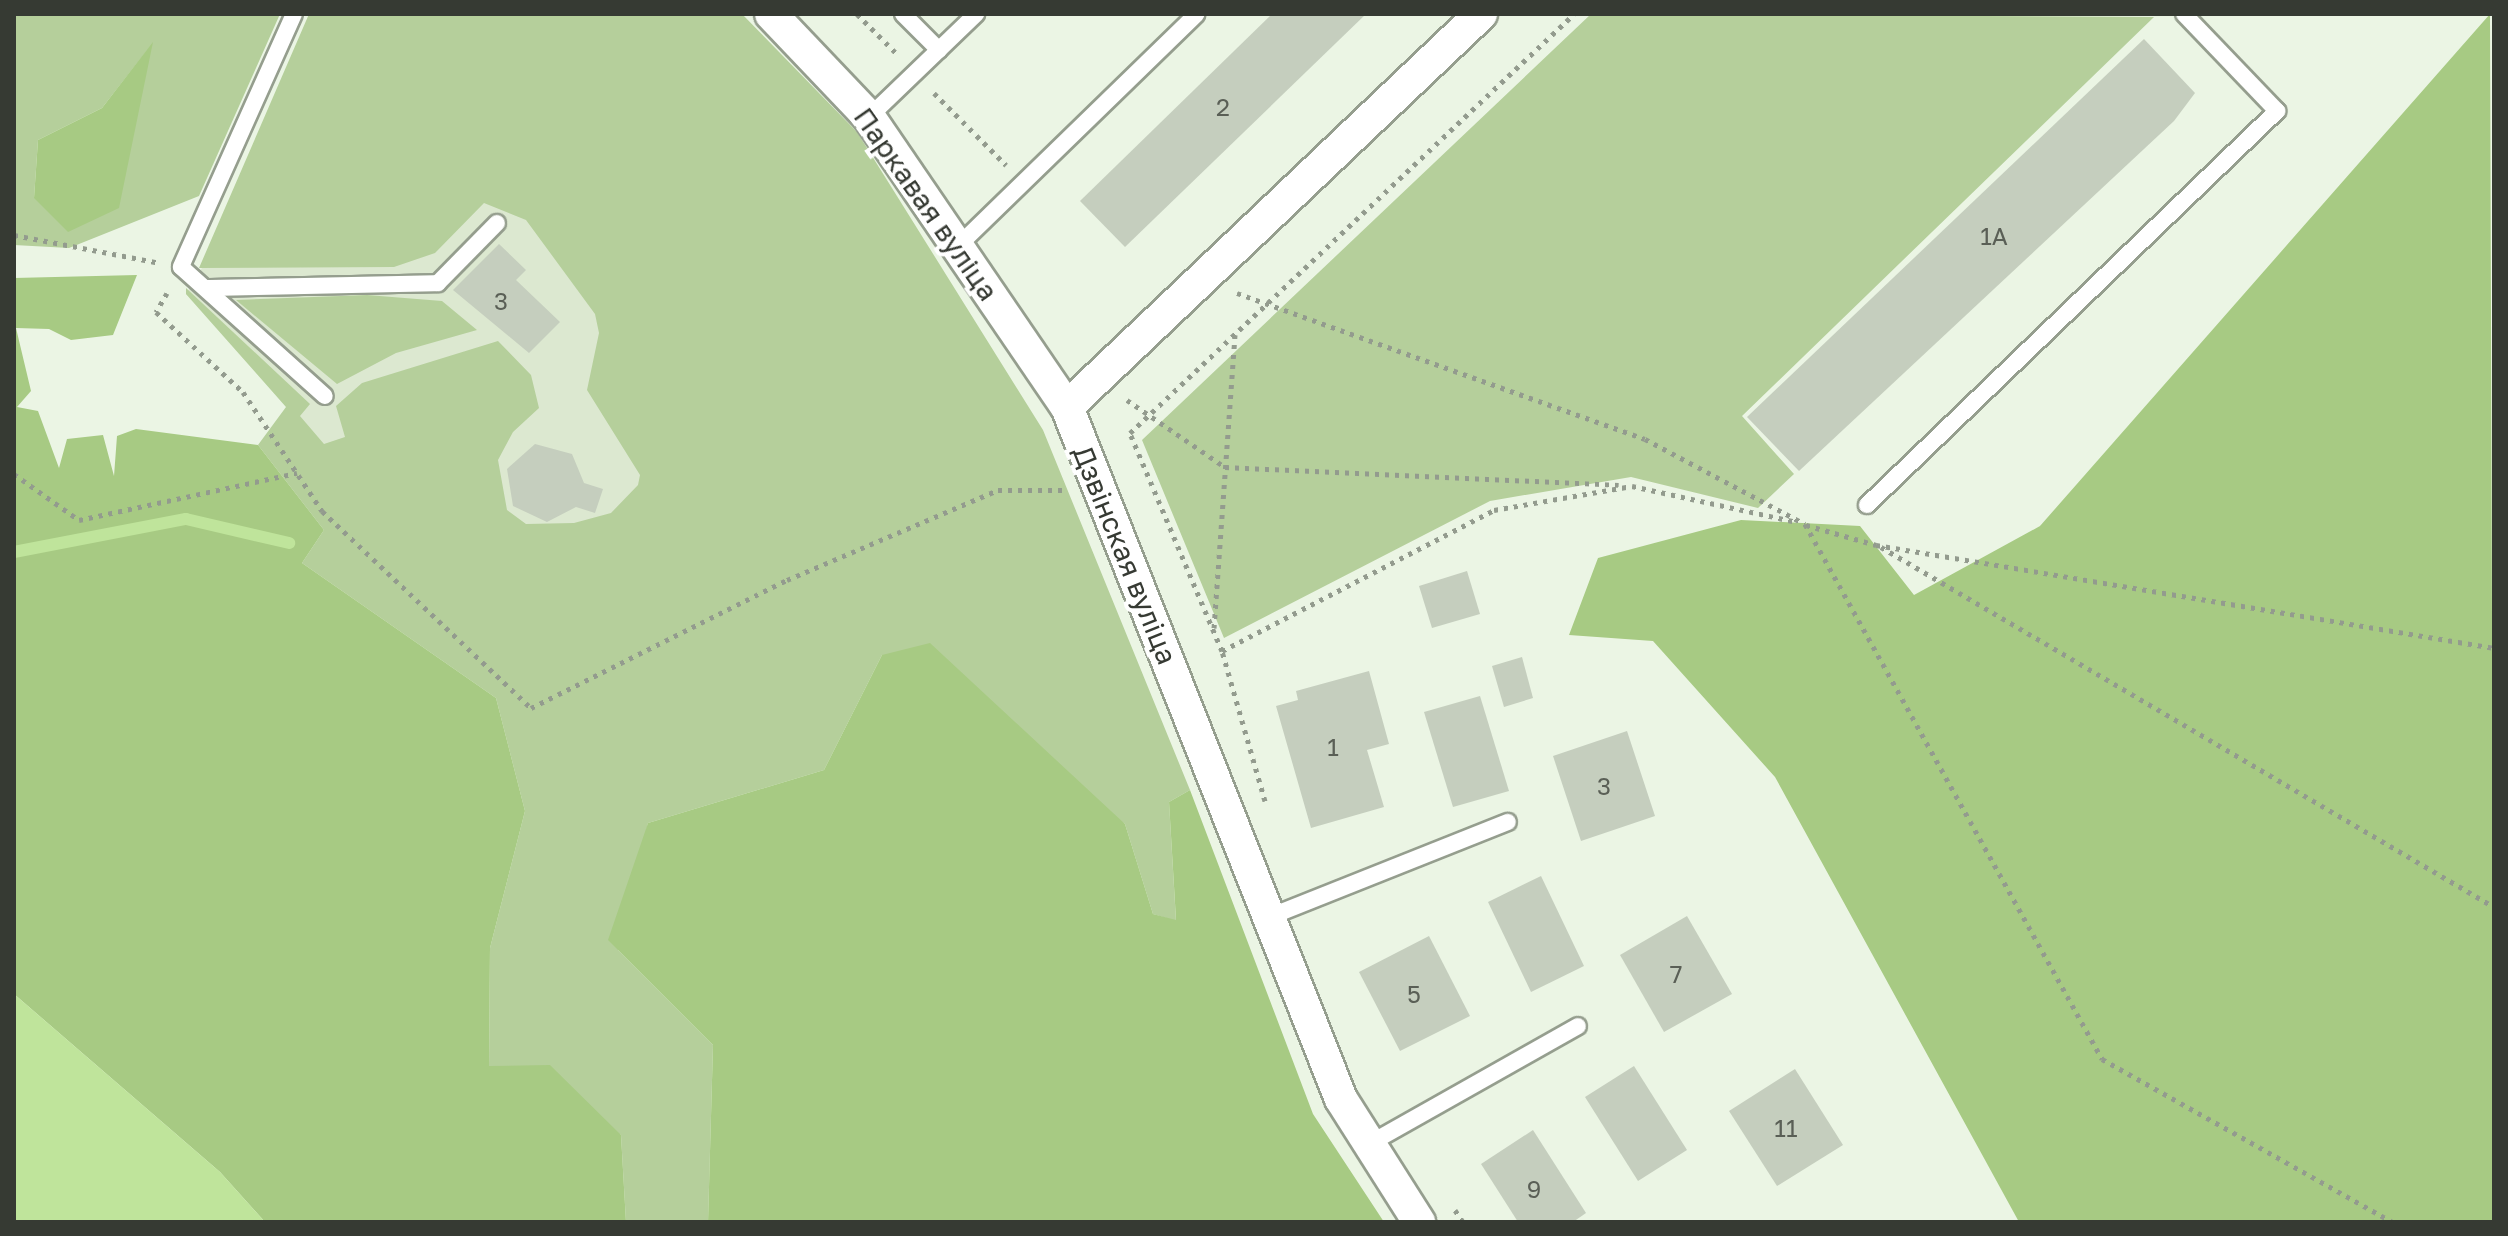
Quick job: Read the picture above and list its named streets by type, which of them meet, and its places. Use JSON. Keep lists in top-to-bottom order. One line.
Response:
{"streets":{"street":["Паркавая вуліца","Дзвінская вуліца"]},"crossings":[["Паркавая вуліца","Дзвінская вуліца"]],"house_numbers":["2","1А","3","1","3","7","5","11","9"]}
